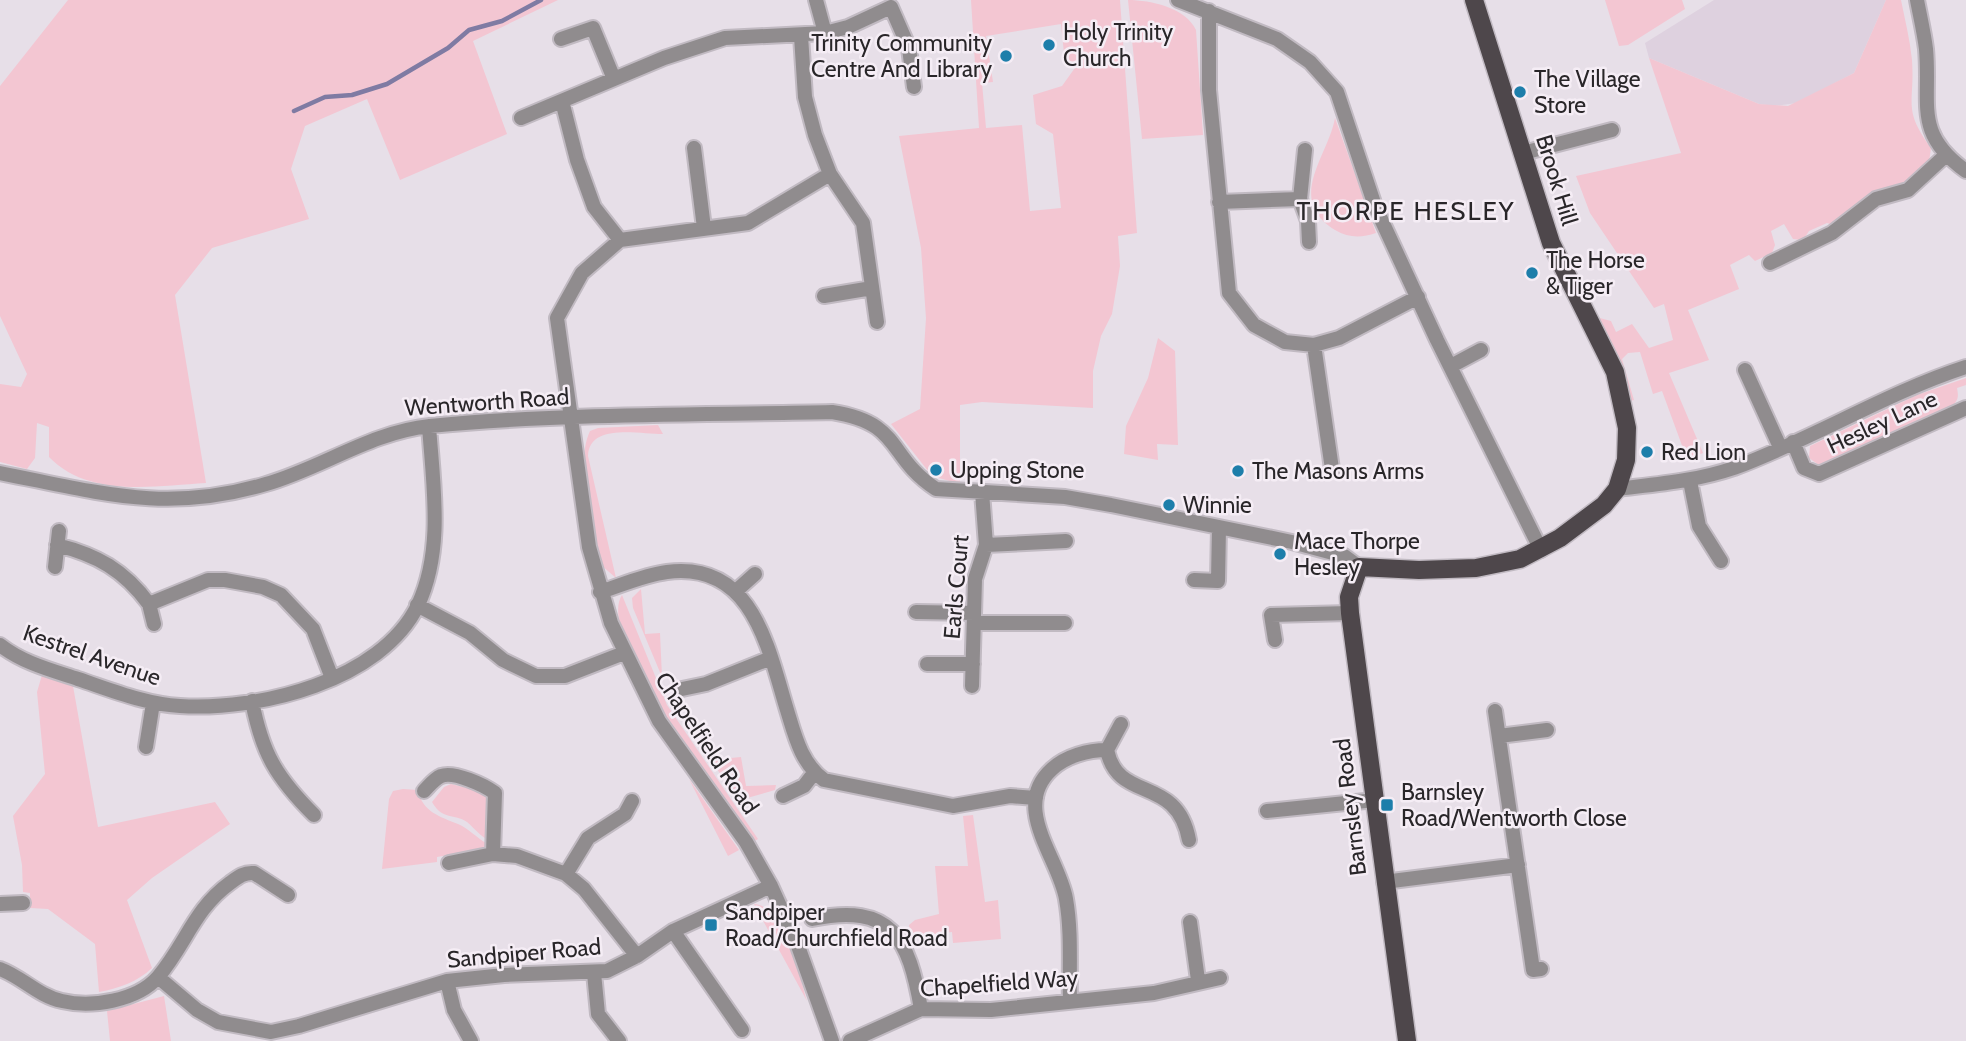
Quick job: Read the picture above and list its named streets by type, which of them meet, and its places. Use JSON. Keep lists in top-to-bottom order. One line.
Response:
{"streets":{"main road":["Brook Hill","Barnsley Road"],"street":["Wentworth Road","Hesley Lane","Earls Court","Kestrel Avenue","Chapelfield Road","Sandpiper Road","Chapelfield Way"]},"crossings":[["Brook Hill","Hesley Lane"],["Wentworth Road","Earls Court"],["Wentworth Road","Kestrel Avenue"],["Wentworth Road","Chapelfield Road"],["Chapelfield Road","Sandpiper Road"]],"districts":["THORPE HESLEY"],"places":{"other":["Holy Trinity Church","Trinity Community Centre And Library","The Village Store","The Horse & Tiger","Red Lion","Upping Stone","The Masons Arms","Winnie","Mace Thorpe Hesley"],"transit":["Barnsley Road/Wentworth Close","Sandpiper Road/Churchfield Road"]}}
